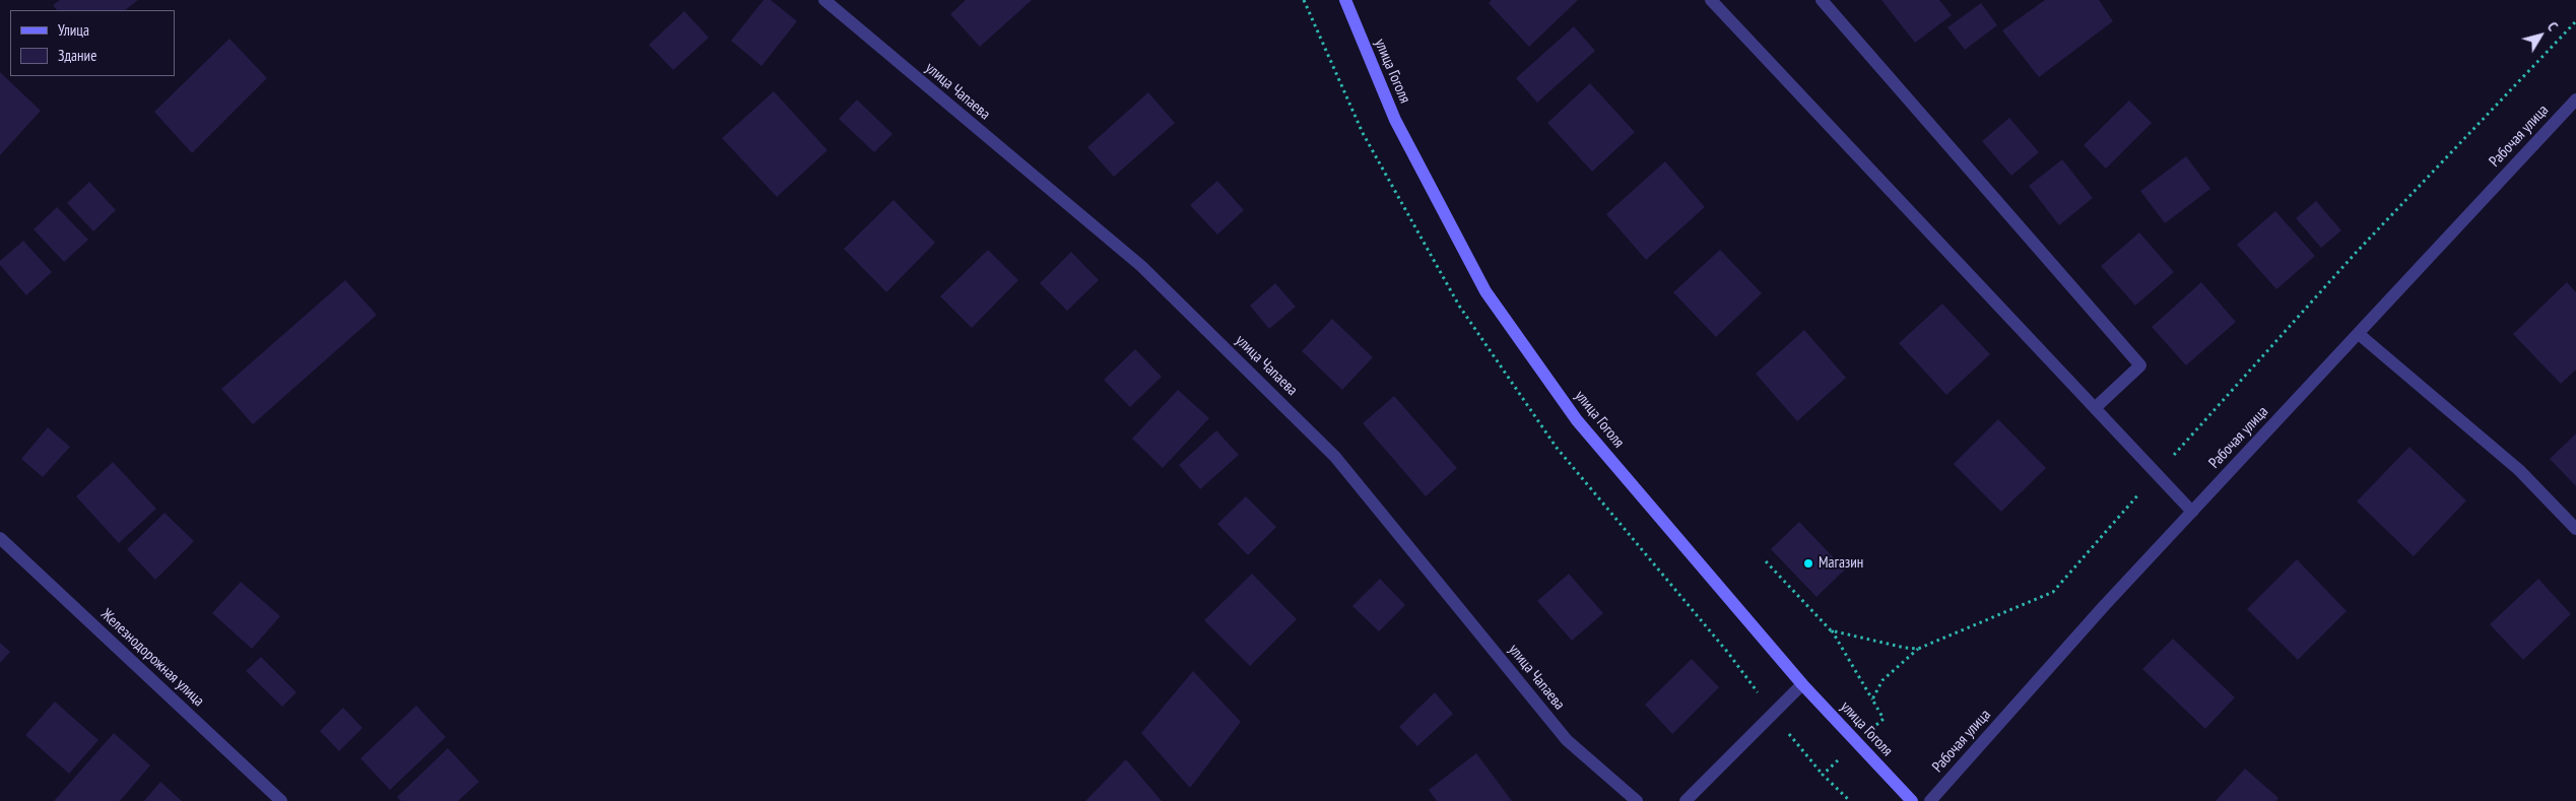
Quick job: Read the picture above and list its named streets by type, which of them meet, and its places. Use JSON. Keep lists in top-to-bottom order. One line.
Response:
{"streets":{"main road":["улица Гоголя"],"street":["улица Чапаева","Рабочая улица","Железнодорожная улица"]},"places":["Магазин"],"legend":["Улица","Здание"],"north":"top right"}
